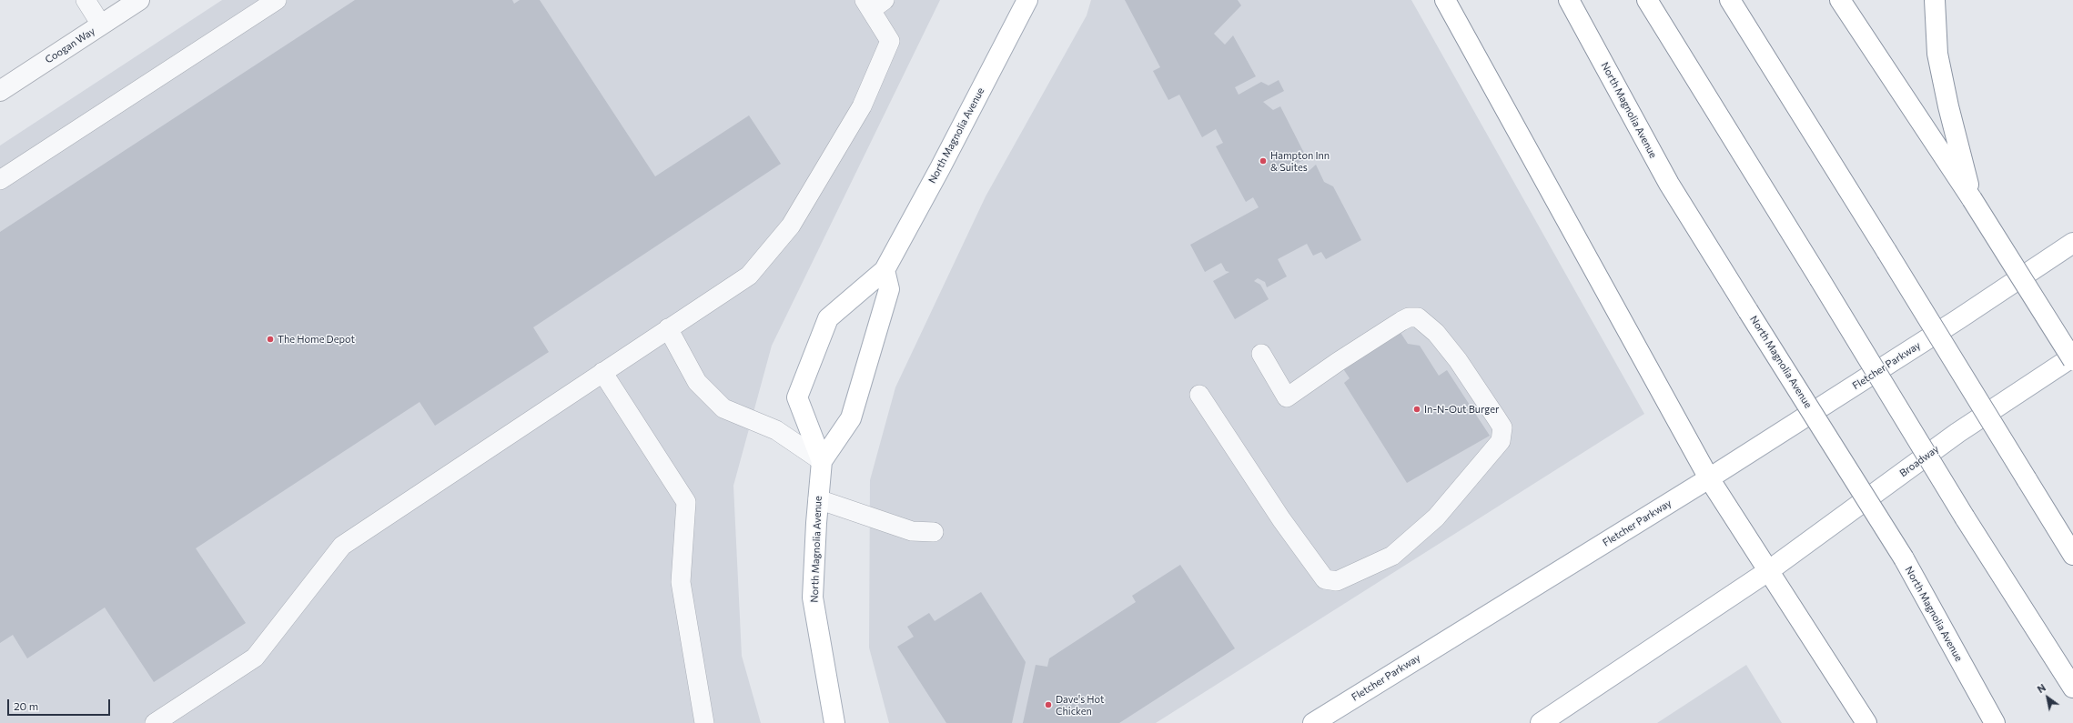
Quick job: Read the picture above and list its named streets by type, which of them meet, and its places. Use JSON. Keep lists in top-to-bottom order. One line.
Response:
{"streets":{"main road":["North Magnolia Avenue","Fletcher Parkway","Broadway"],"street":["Coogan Way"]},"places":["Hampton Inn & Suites","The Home Depot","In-N-Out Burger","Dave's Hot Chicken"],"scale_bar":"20 m","north":"top left"}
